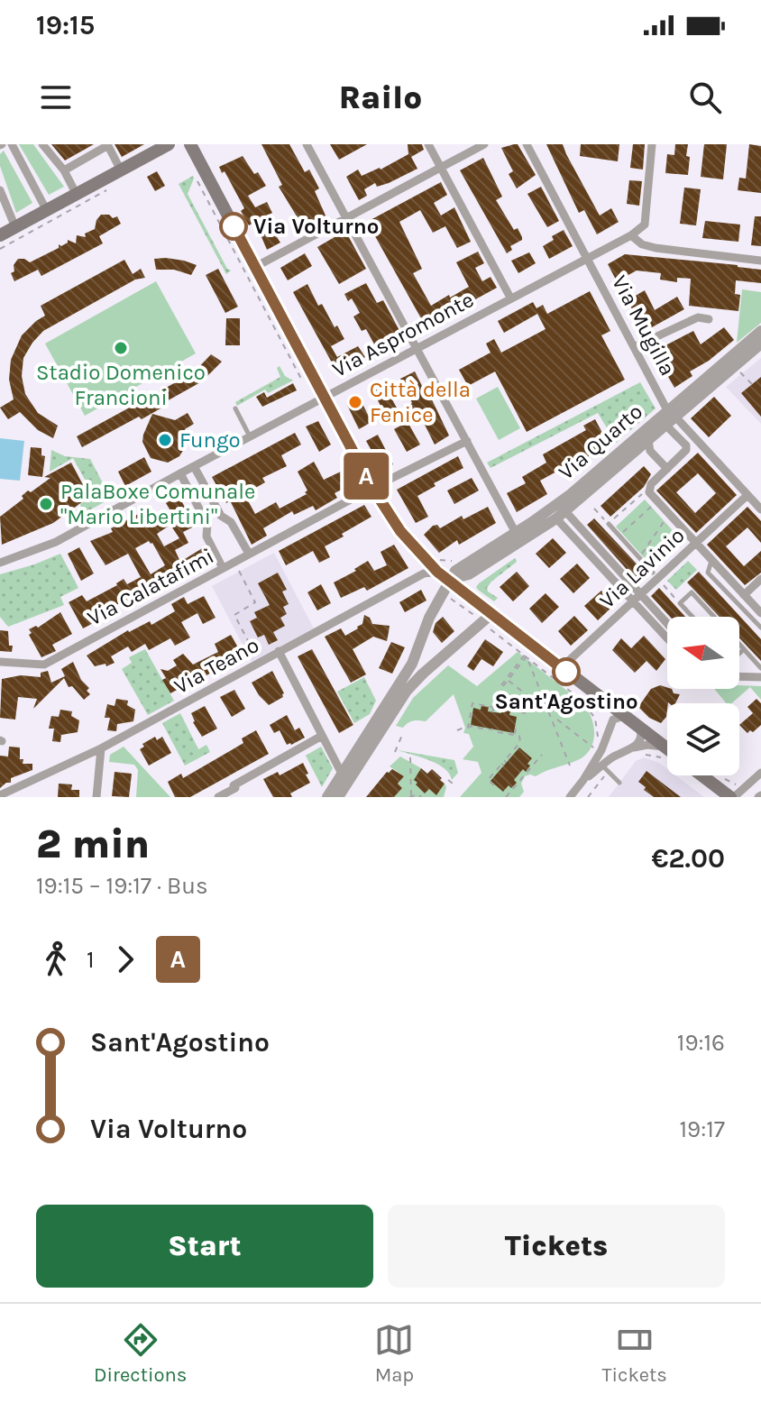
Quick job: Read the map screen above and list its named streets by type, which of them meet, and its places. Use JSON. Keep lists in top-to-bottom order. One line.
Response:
{"streets":{"street":["Via Mugilla","Via Aspromonte","Via Quarto","Via Lavinio","Via Calatafimi","Via Teano"]},"crossings":[["Via Mugilla","Via Aspromonte"],["Via Mugilla","Via Quarto"],["Via Mugilla","Via Lavinio"]],"places":["Via Volturno","Stadio Domenico Francioni","Città della Fenice","Fungo","PalaBoxe Comunale \"Mario Libertini\"","Sant'Agostino"],"lines":["bus line A"],"north":"left","page":{"status":"19:15","header":"Railo","on_map":"A","heading":["2 min","19:15 – 19:17 · Bus","€2.00"],"legs":["1","A"],"list":[{"name":"Sant'Agostino","value":"19:16"},{"name":"Via Volturno","value":"19:17"}],"buttons":["Start","Tickets"],"tabs":["Directions","Map","Tickets"]}}
